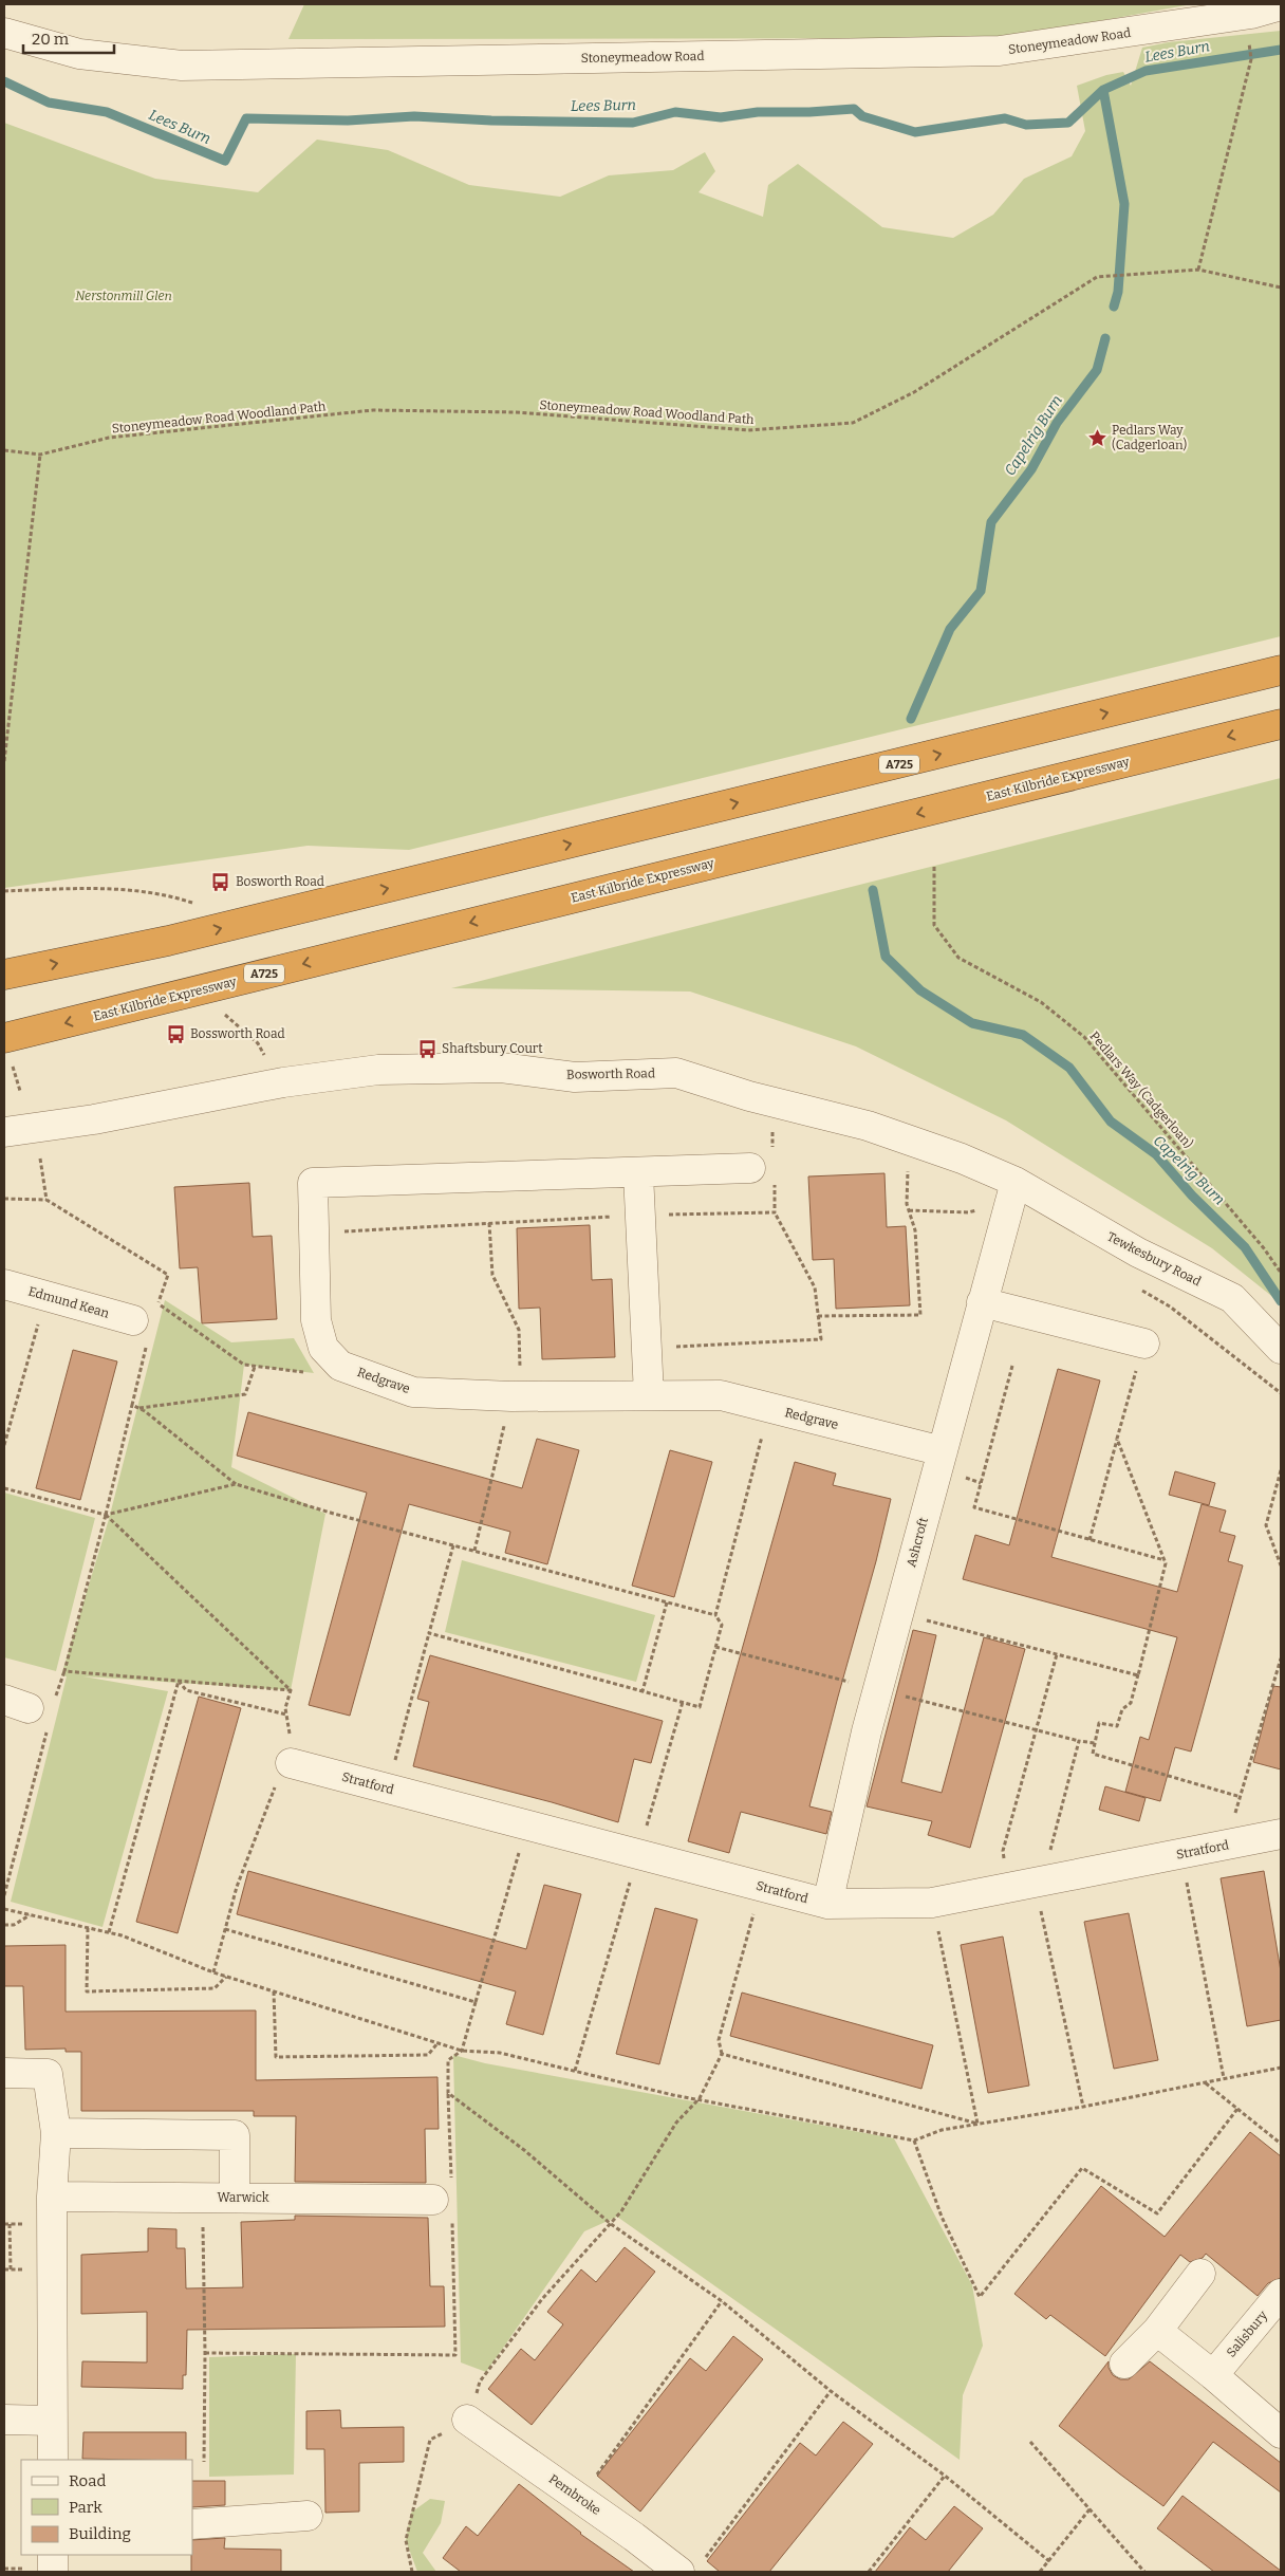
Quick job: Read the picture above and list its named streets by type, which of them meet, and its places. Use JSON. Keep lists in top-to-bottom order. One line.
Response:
{"streets":{"highway":["A725","East Kilbride Expressway"],"street":["Stoneymeadow Road","Bosworth Road","Tewkesbury Road","Edmund Kean","Redgrave","Ashcroft","Stratford","Warwick","Salisbury","Pembroke"],"path":["Stoneymeadow Road Woodland Path","Pedlars Way (Cadgerloan)"]},"crossings":[["Bosworth Road","Tewkesbury Road"],["Bosworth Road","Ashcroft"],["Tewkesbury Road","Ashcroft"],["Redgrave","Ashcroft"],["Ashcroft","Stratford"]],"water":["Lees Burn","Capelrig Burn"],"parks":["Nerstonmill Glen"],"places":{"place":["Pedlars Way (Cadgerloan)"],"bus stop":["Bosworth Road","Bossworth Road","Shaftsbury Court"]},"legend":["Road","Park","Building"],"scale_bar":"20 m"}
